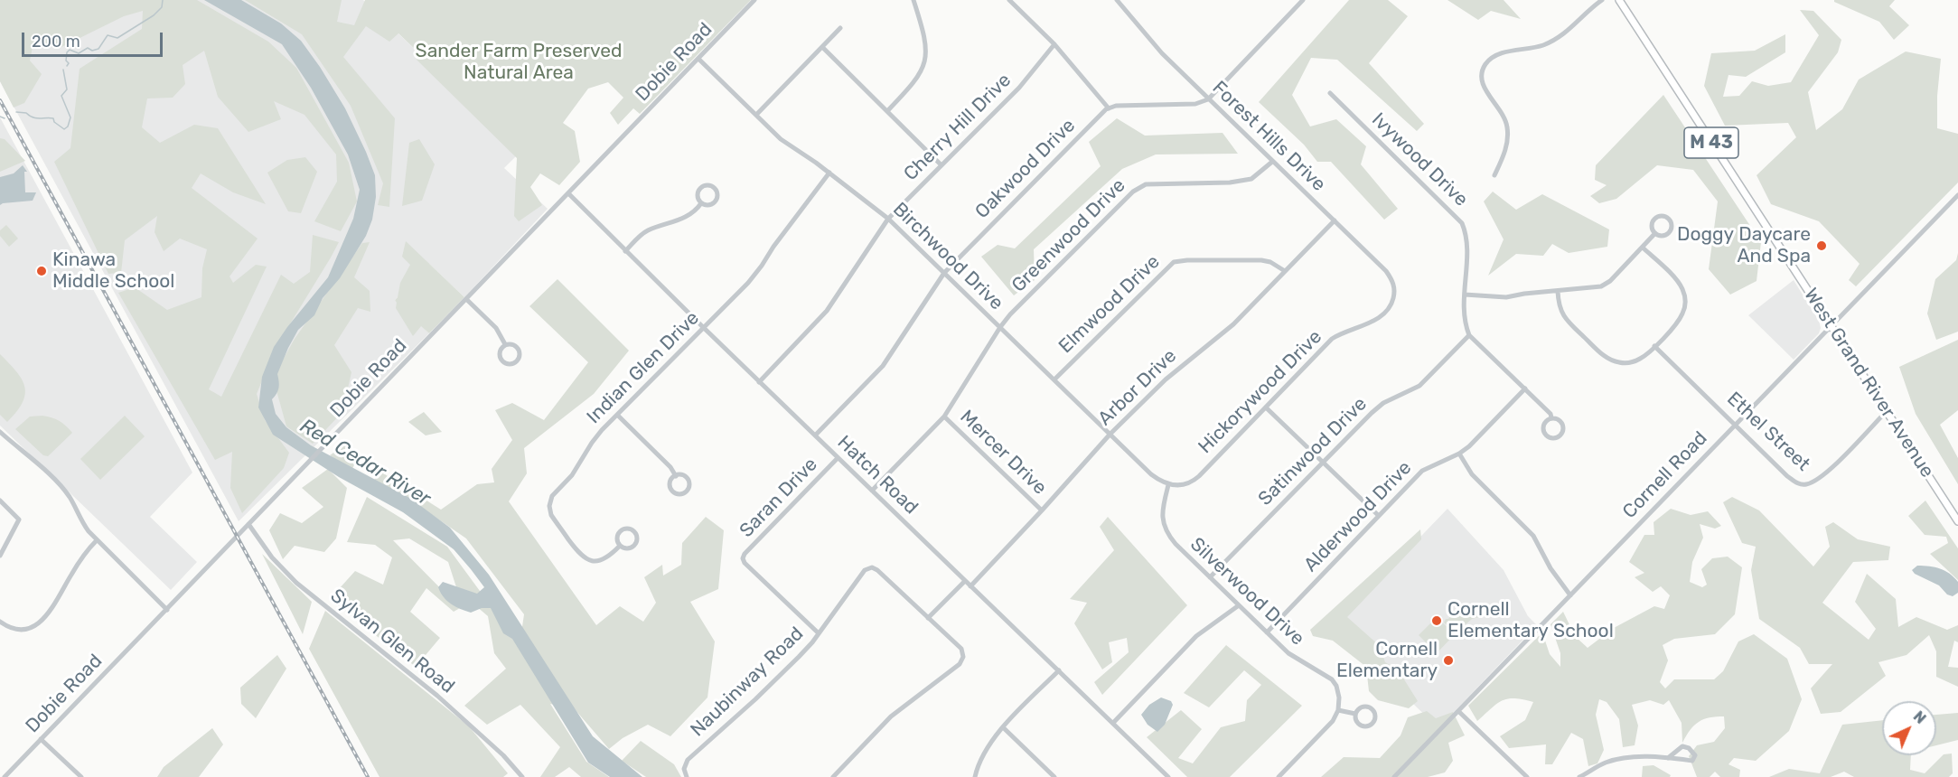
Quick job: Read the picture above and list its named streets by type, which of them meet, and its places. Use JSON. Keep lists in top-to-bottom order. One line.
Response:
{"streets":{"main road":["M 43","West Grand River Avenue"],"street":["Dobie Road","Cherry Hill Drive","Forest Hills Drive","Ivywood Drive","Oakwood Drive","Greenwood Drive","Birchwood Drive","Elmwood Drive","Indian Glen Drive","Arbor Drive","Hickorywood Drive","Ethel Street","Satinwood Drive","Mercer Drive","Hatch Road","Cornell Road","Saran Drive","Alderwood Drive","Silverwood Drive","Sylvan Glen Road","Naubinway Road"]},"crossings":[["Dobie Road","Birchwood Drive"],["Dobie Road","Hatch Road"],["Dobie Road","Sylvan Glen Road"],["Cherry Hill Drive","Birchwood Drive"],["Cherry Hill Drive","Hatch Road"],["Forest Hills Drive","Greenwood Drive"],["Forest Hills Drive","Arbor Drive"],["Forest Hills Drive","Hickorywood Drive"],["Ivywood Drive","Satinwood Drive"],["Oakwood Drive","Birchwood Drive"],["Oakwood Drive","Hatch Road"],["Greenwood Drive","Birchwood Drive"],["Greenwood Drive","Mercer Drive"],["Greenwood Drive","Hatch Road"],["Birchwood Drive","Elmwood Drive"],["Birchwood Drive","Indian Glen Drive"],["Birchwood Drive","Arbor Drive"],["Birchwood Drive","Hickorywood Drive"],["Birchwood Drive","Silverwood Drive"],["Elmwood Drive","Arbor Drive"],["Indian Glen Drive","Hatch Road"],["West Grand River Avenue","Ethel Street"],["West Grand River Avenue","Cornell Road"],["Arbor Drive","Mercer Drive"],["Arbor Drive","Hatch Road"],["Hickorywood Drive","Silverwood Drive"],["Ethel Street","Cornell Road"],["Satinwood Drive","Silverwood Drive"],["Hatch Road","Saran Drive"],["Saran Drive","Naubinway Road"],["Alderwood Drive","Silverwood Drive"]],"water":["Red Cedar River"],"parks":["Sander Farm Preserved Natural Area"],"places":["Doggy Daycare And Spa","Kinawa Middle School","Cornell Elementary School","Cornell Elementary"],"scale_bar":"200 m","north":"top right"}
